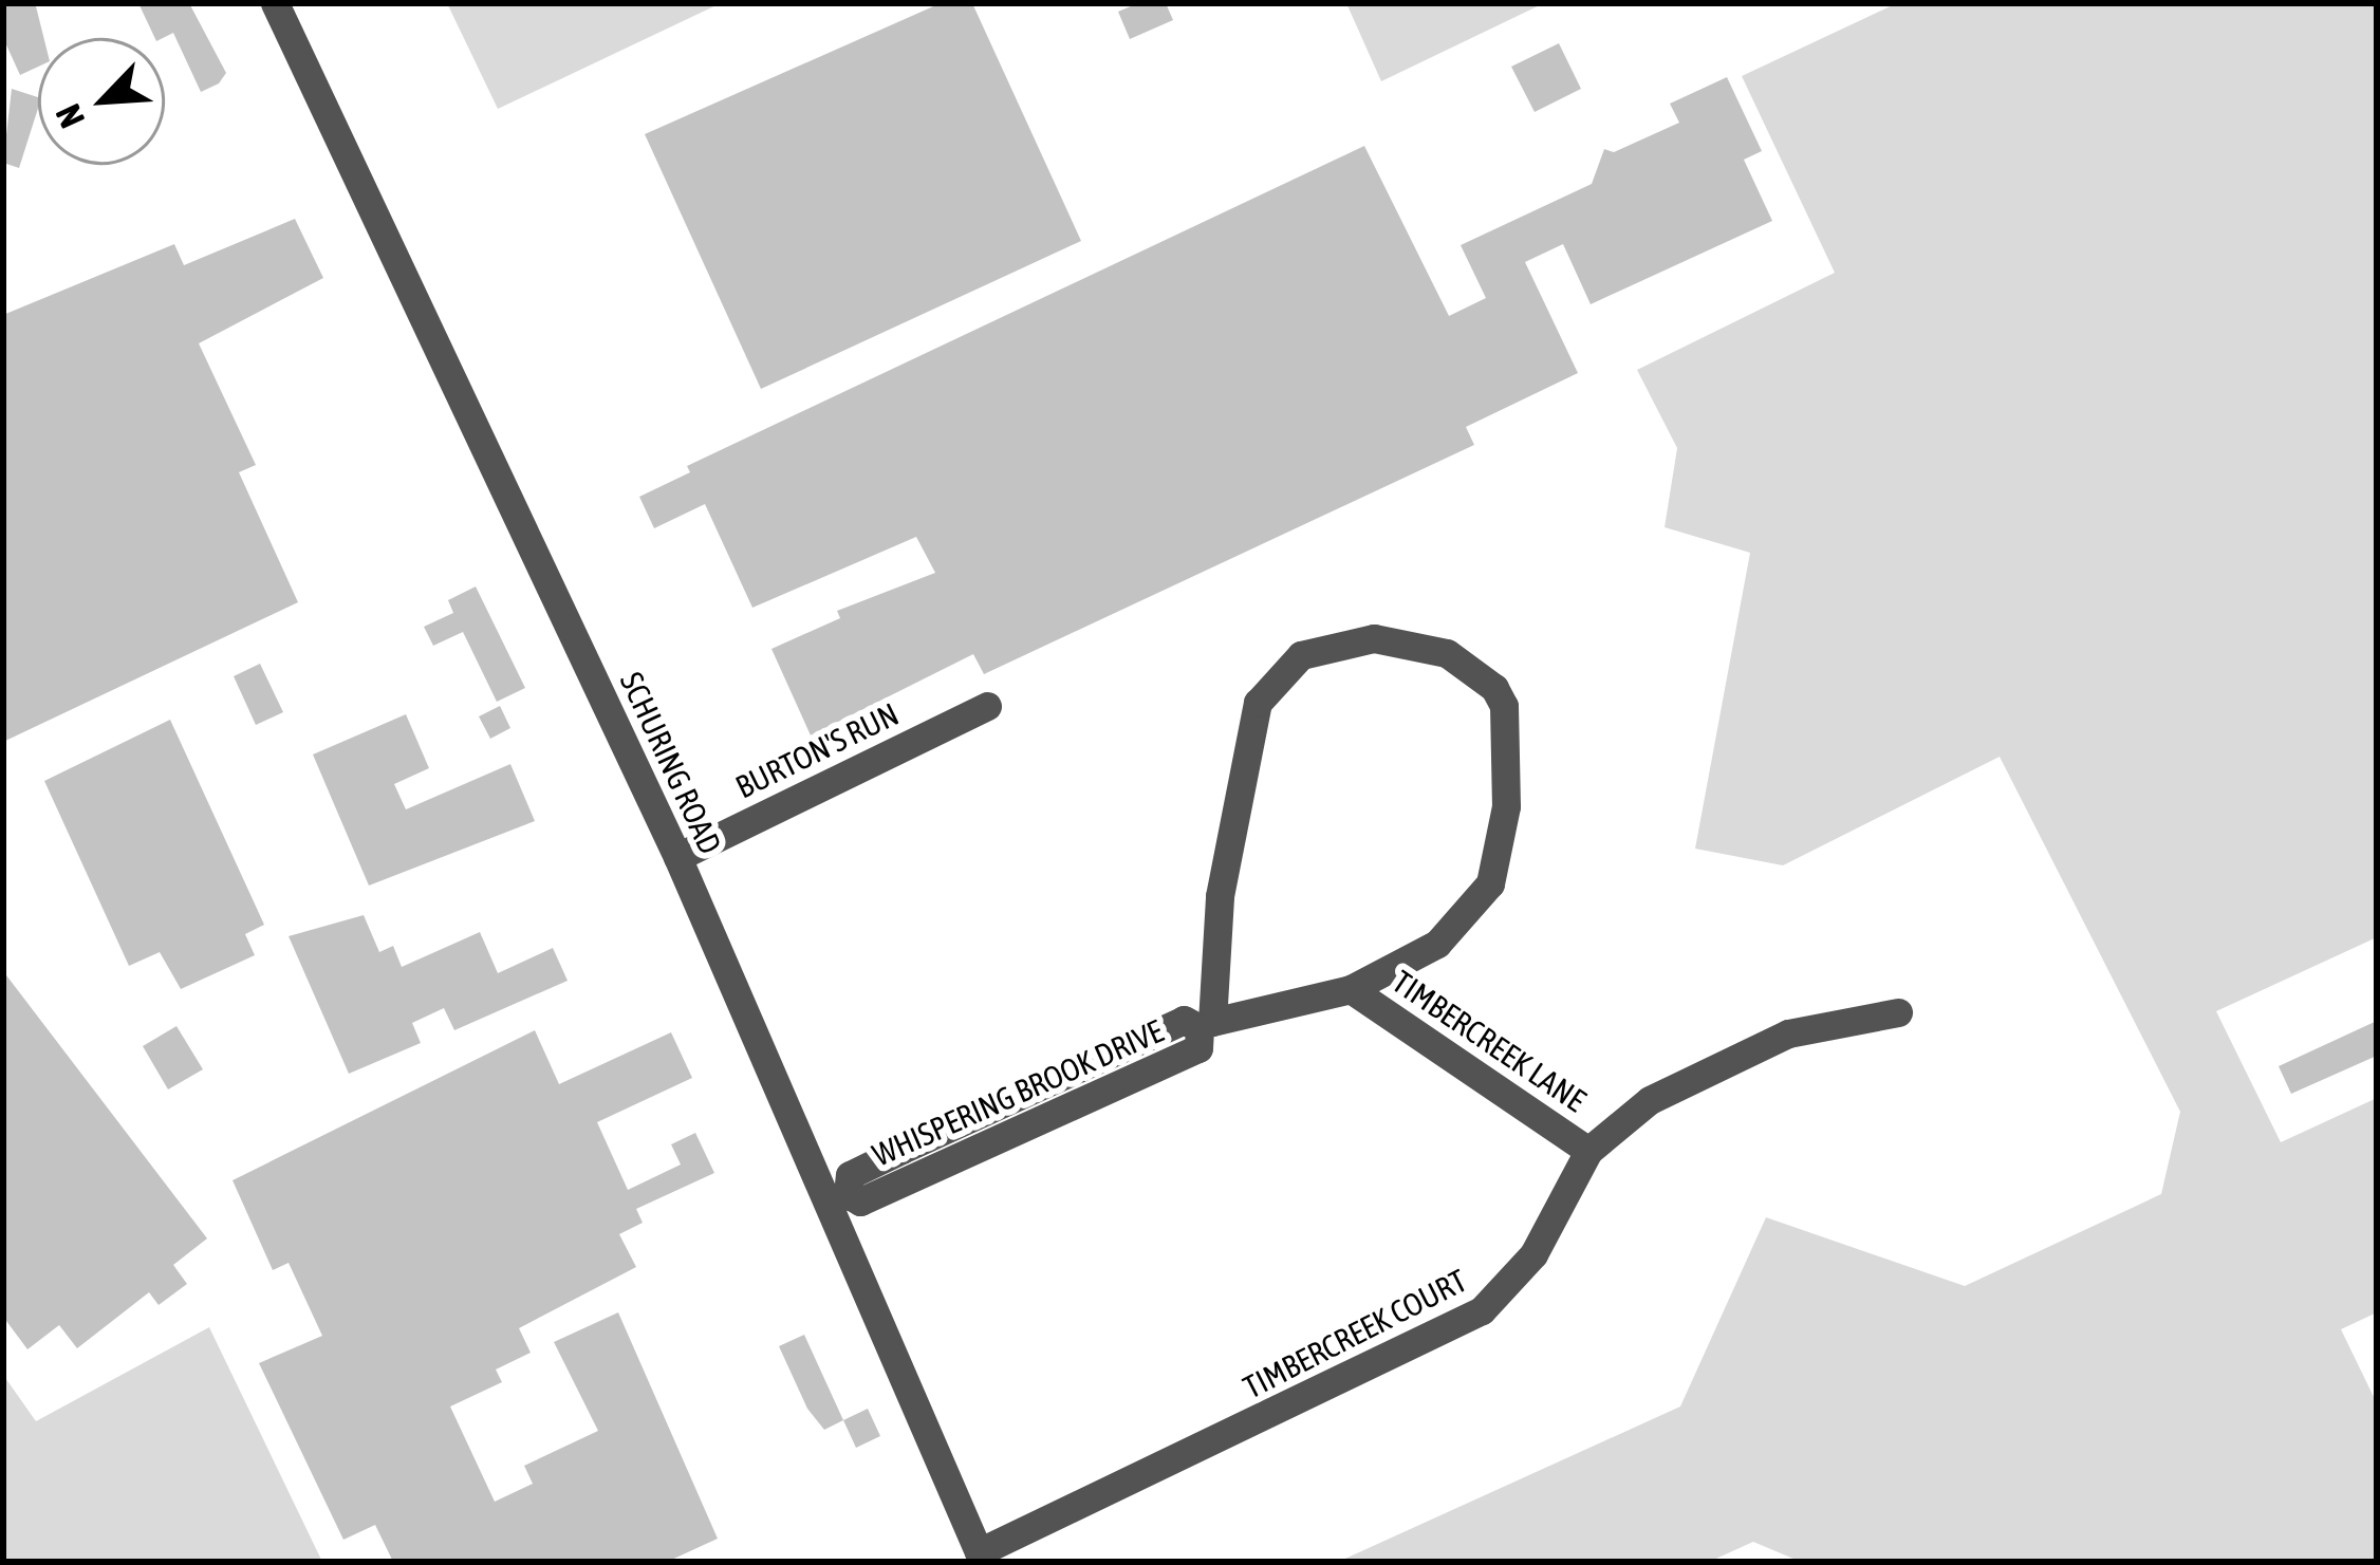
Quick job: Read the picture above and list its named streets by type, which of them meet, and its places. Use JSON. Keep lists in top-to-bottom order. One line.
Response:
{"streets":{"street":["BURTON'S RUN","SCHURING ROAD","TIMBERCREEK LANE","WHISPERING BROOK DRIVE","TIMBERCREEK COURT"]},"crossings":[["BURTON'S RUN","SCHURING ROAD"],["SCHURING ROAD","WHISPERING BROOK DRIVE"],["SCHURING ROAD","TIMBERCREEK COURT"],["TIMBERCREEK LANE","WHISPERING BROOK DRIVE"],["TIMBERCREEK LANE","TIMBERCREEK COURT"]],"north":"bottom left"}
